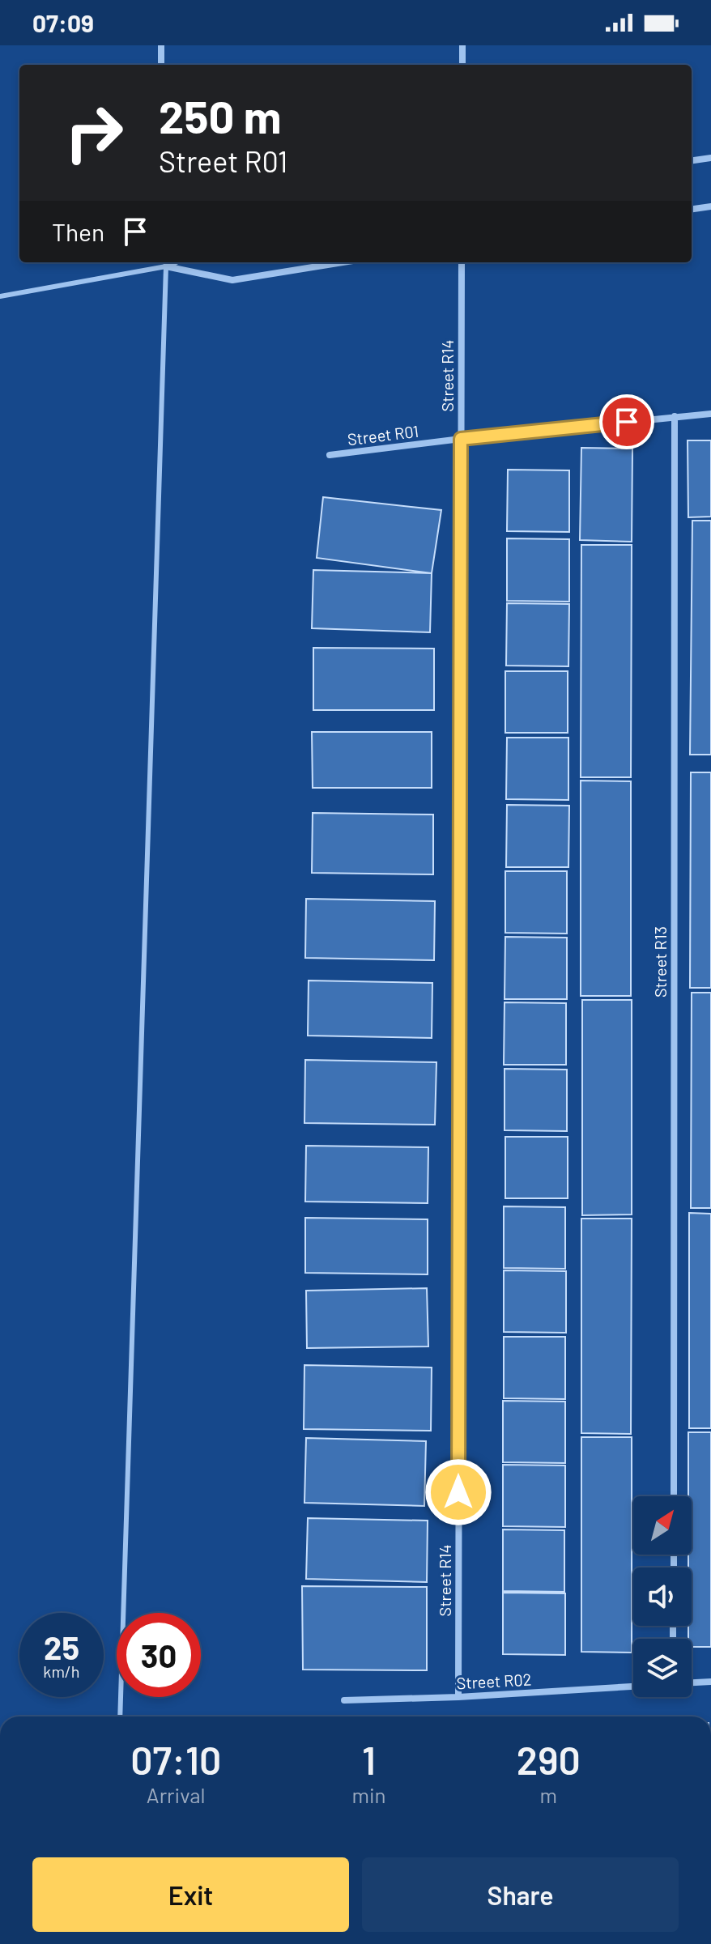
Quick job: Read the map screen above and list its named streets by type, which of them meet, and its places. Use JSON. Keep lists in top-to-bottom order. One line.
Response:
{"streets":{"street":["Street R14","Street R01","Street R13","Street R02"]},"crossings":[["Street R14","Street R01"],["Street R14","Street R02"],["Street R01","Street R13"]],"north":"top right","page":{"status":"07:09","turn":["250 m","Street R01"],"then":"Then","speed":"25 km/h","limit":"30","eta":["07:10","Arrival","1","min","290","m"],"buttons":["Exit","Share"]}}
